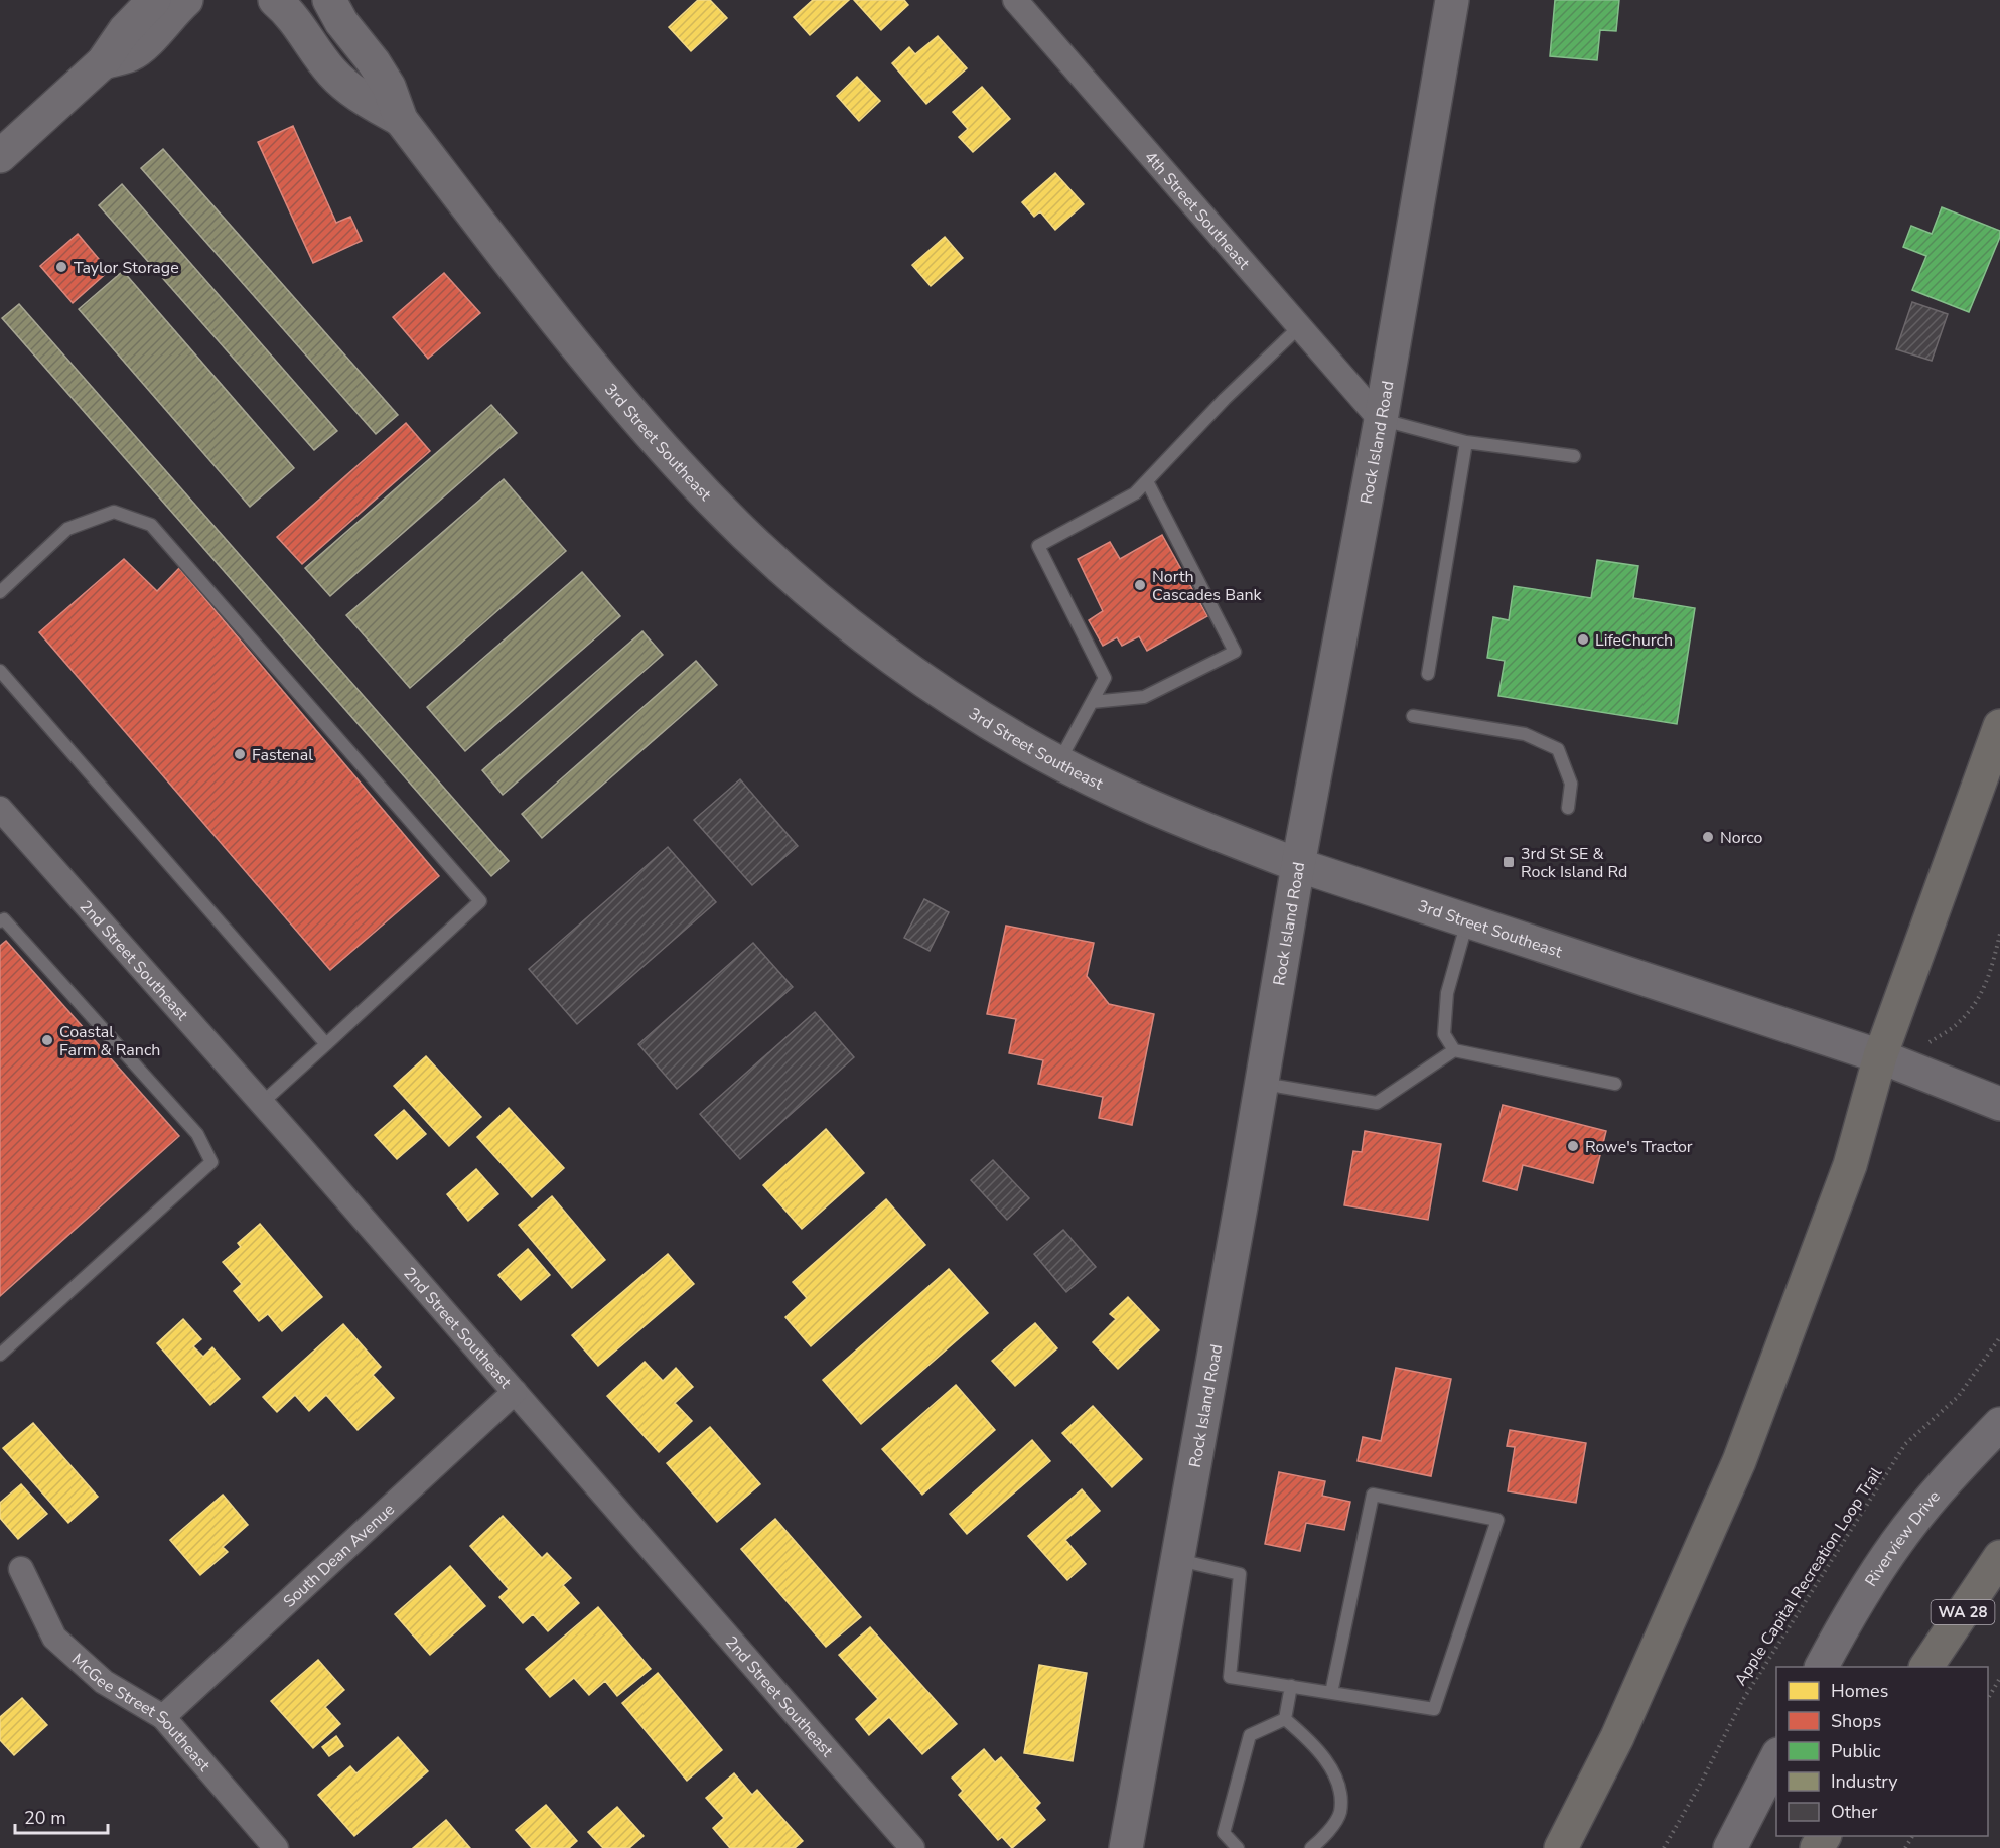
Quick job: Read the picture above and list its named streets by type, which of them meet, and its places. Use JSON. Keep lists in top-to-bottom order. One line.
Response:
{"streets":{"highway":["WA 28"],"main road":["3rd Street Southeast","Rock Island Road","Riverview Drive"],"street":["4th Street Southeast","2nd Street Southeast","South Dean Avenue","McGee Street Southeast"],"path":["Apple Capital Recreation Loop Trail"]},"crossings":[["4th Street Southeast","Rock Island Road"],["3rd Street Southeast","Rock Island Road"],["2nd Street Southeast","South Dean Avenue"],["South Dean Avenue","McGee Street Southeast"]],"places":{"other":["Taylor Storage","North Cascades Bank","LifeChurch","Fastenal","Norco","Coastal Farm & Ranch","Rowe's Tractor"],"transit":["3rd St SE & Rock Island Rd"]},"legend":["Homes","Shops","Public","Industry","Other"],"scale_bar":"20 m"}
